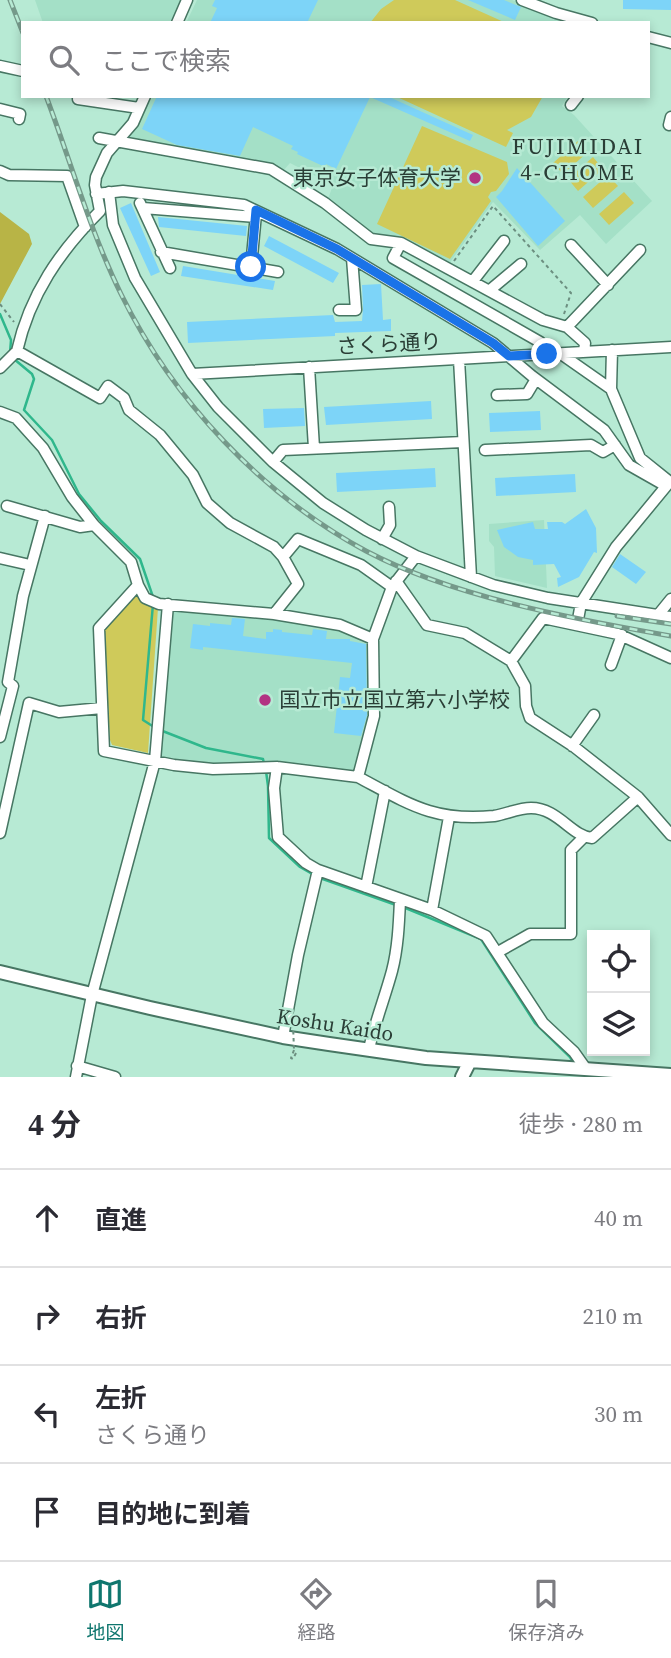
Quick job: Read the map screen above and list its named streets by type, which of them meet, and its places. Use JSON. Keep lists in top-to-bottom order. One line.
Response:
{"streets":{"main road":["Koshu Kaido"],"street":["さくら通り"]},"districts":["FUJIMIDAI 4-CHOME"],"places":["東京女子体育大学","国立市立国立第六小学校"],"page":{"search":"ここで検索","heading":["4 分","徒歩 · 280 m"],"list":[["直進","40 m"],["右折","210 m"],["左折","さくら通り","30 m"],"目的地に到着"],"nav":["地図","経路","保存済み"]}}
